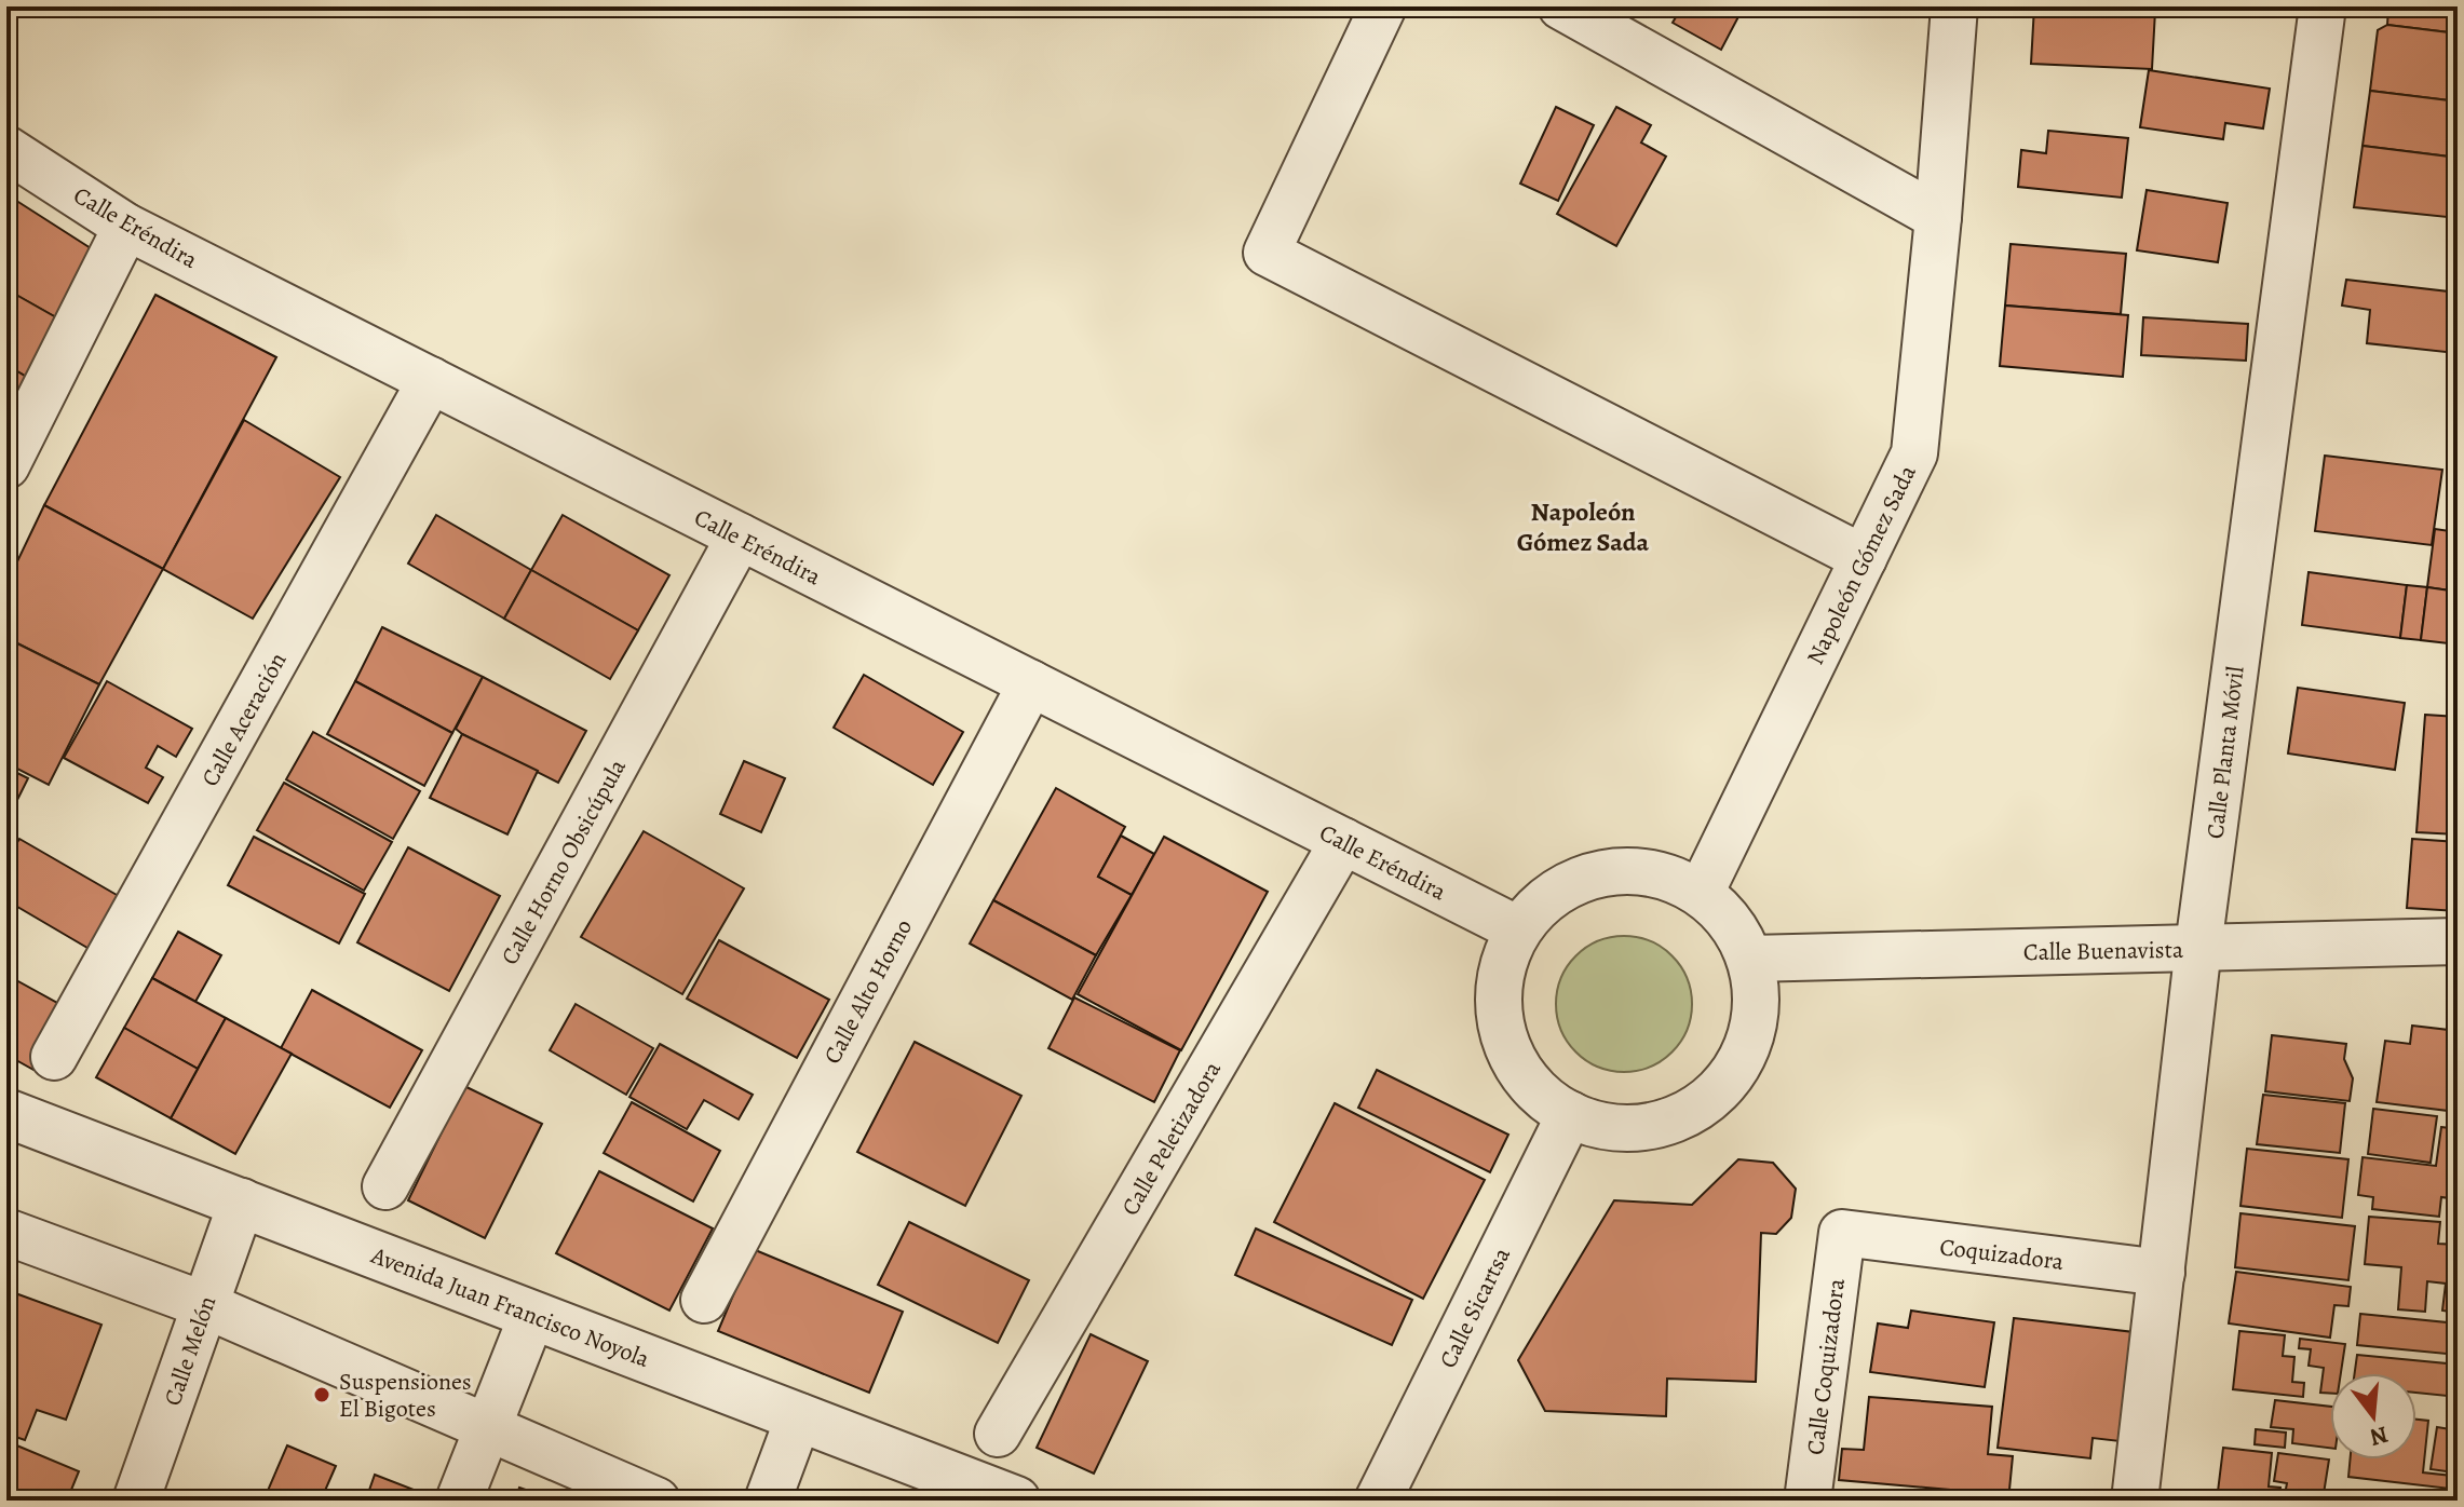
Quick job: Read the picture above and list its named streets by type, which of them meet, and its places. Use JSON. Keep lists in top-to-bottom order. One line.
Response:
{"streets":{"street":["Calle Eréndira","Napoleón Gómez Sada","Calle Aceración","Calle Planta Móvil","Calle Horno Obsicúpula","Calle Buenavista","Calle Alto Horno","Calle Peletizadora","Coquizadora","Avenida Juan Francisco Noyola","Calle Sicartsa","Calle Melón","Calle Coquizadora"]},"crossings":[["Calle Eréndira","Napoleón Gómez Sada"],["Calle Eréndira","Calle Aceración"],["Calle Eréndira","Calle Horno Obsicúpula"],["Calle Eréndira","Calle Buenavista"],["Calle Eréndira","Calle Alto Horno"],["Calle Eréndira","Calle Peletizadora"],["Calle Eréndira","Calle Sicartsa"],["Napoleón Gómez Sada","Calle Buenavista"],["Napoleón Gómez Sada","Calle Sicartsa"],["Calle Planta Móvil","Calle Buenavista"],["Calle Planta Móvil","Coquizadora"],["Calle Buenavista","Calle Sicartsa"],["Coquizadora","Calle Coquizadora"],["Avenida Juan Francisco Noyola","Calle Melón"]],"districts":["Napoleón Gómez Sada"],"places":["Suspensiones El Bigotes"],"north":"bottom"}
